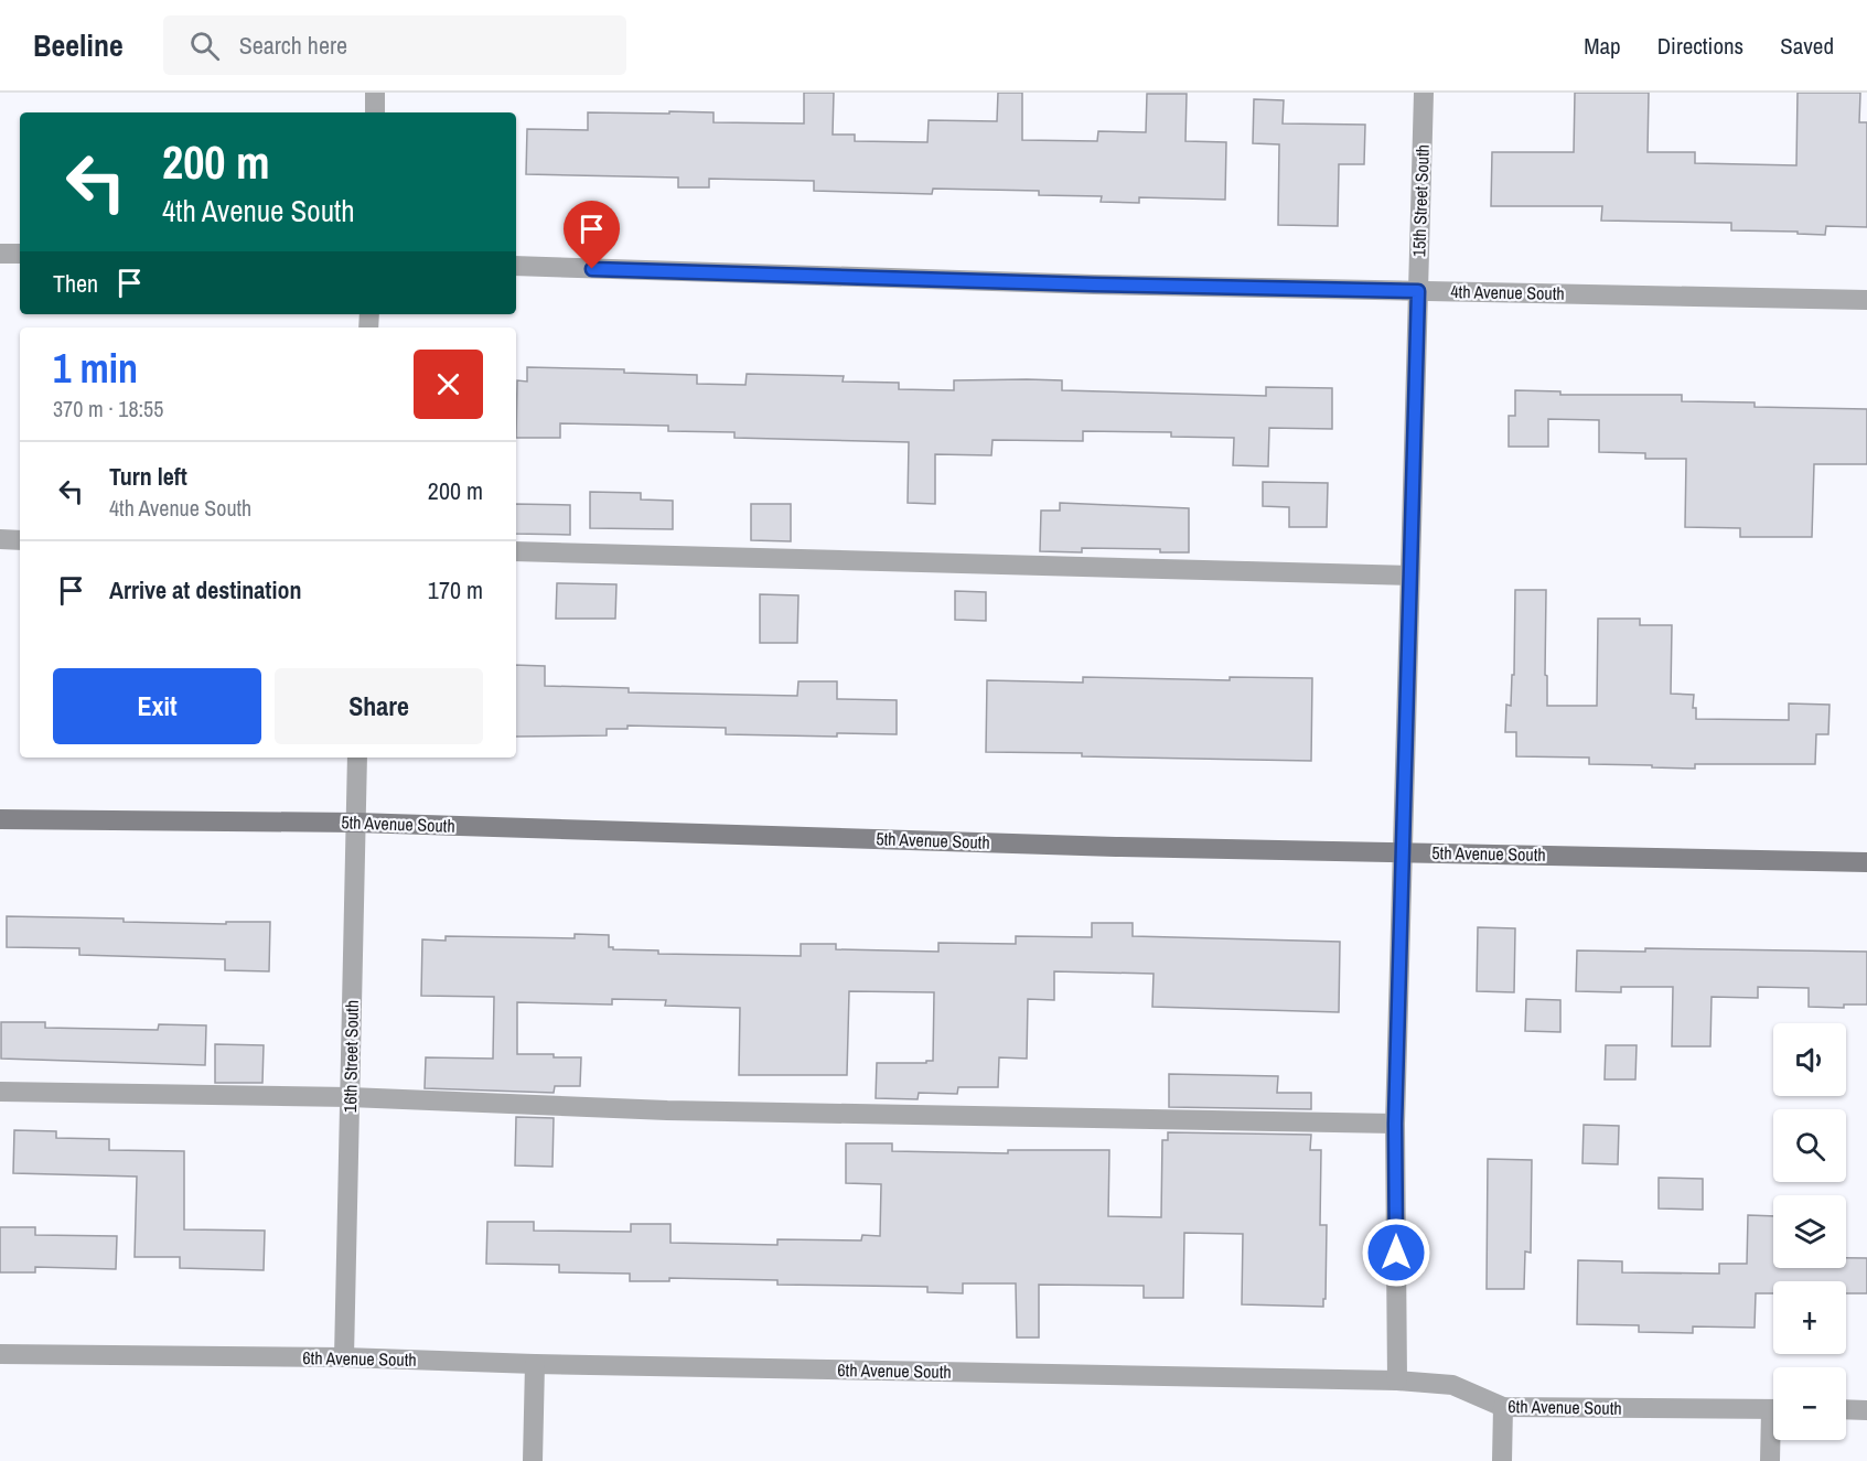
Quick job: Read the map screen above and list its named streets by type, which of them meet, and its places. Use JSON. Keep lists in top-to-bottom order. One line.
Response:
{"streets":{"street":["15th Street South","4th Avenue South","5th Avenue South","16th Street South","6th Avenue South"]},"crossings":[["15th Street South","4th Avenue South"],["15th Street South","5th Avenue South"],["15th Street South","6th Avenue South"],["5th Avenue South","16th Street South"],["16th Street South","6th Avenue South"]],"page":{"header":"Beeline","search":"Search here","nav":["Map","Directions","Saved"],"turn":["200 m","4th Avenue South"],"then":"Then","heading":["1 min","370 m · 18:55"],"list":[{"name":"Turn left","note":"4th Avenue South","value":"200 m"},{"name":"Arrive at destination","value":"170 m"}],"buttons":["Exit","Share"],"map_buttons":["+","−"]}}
